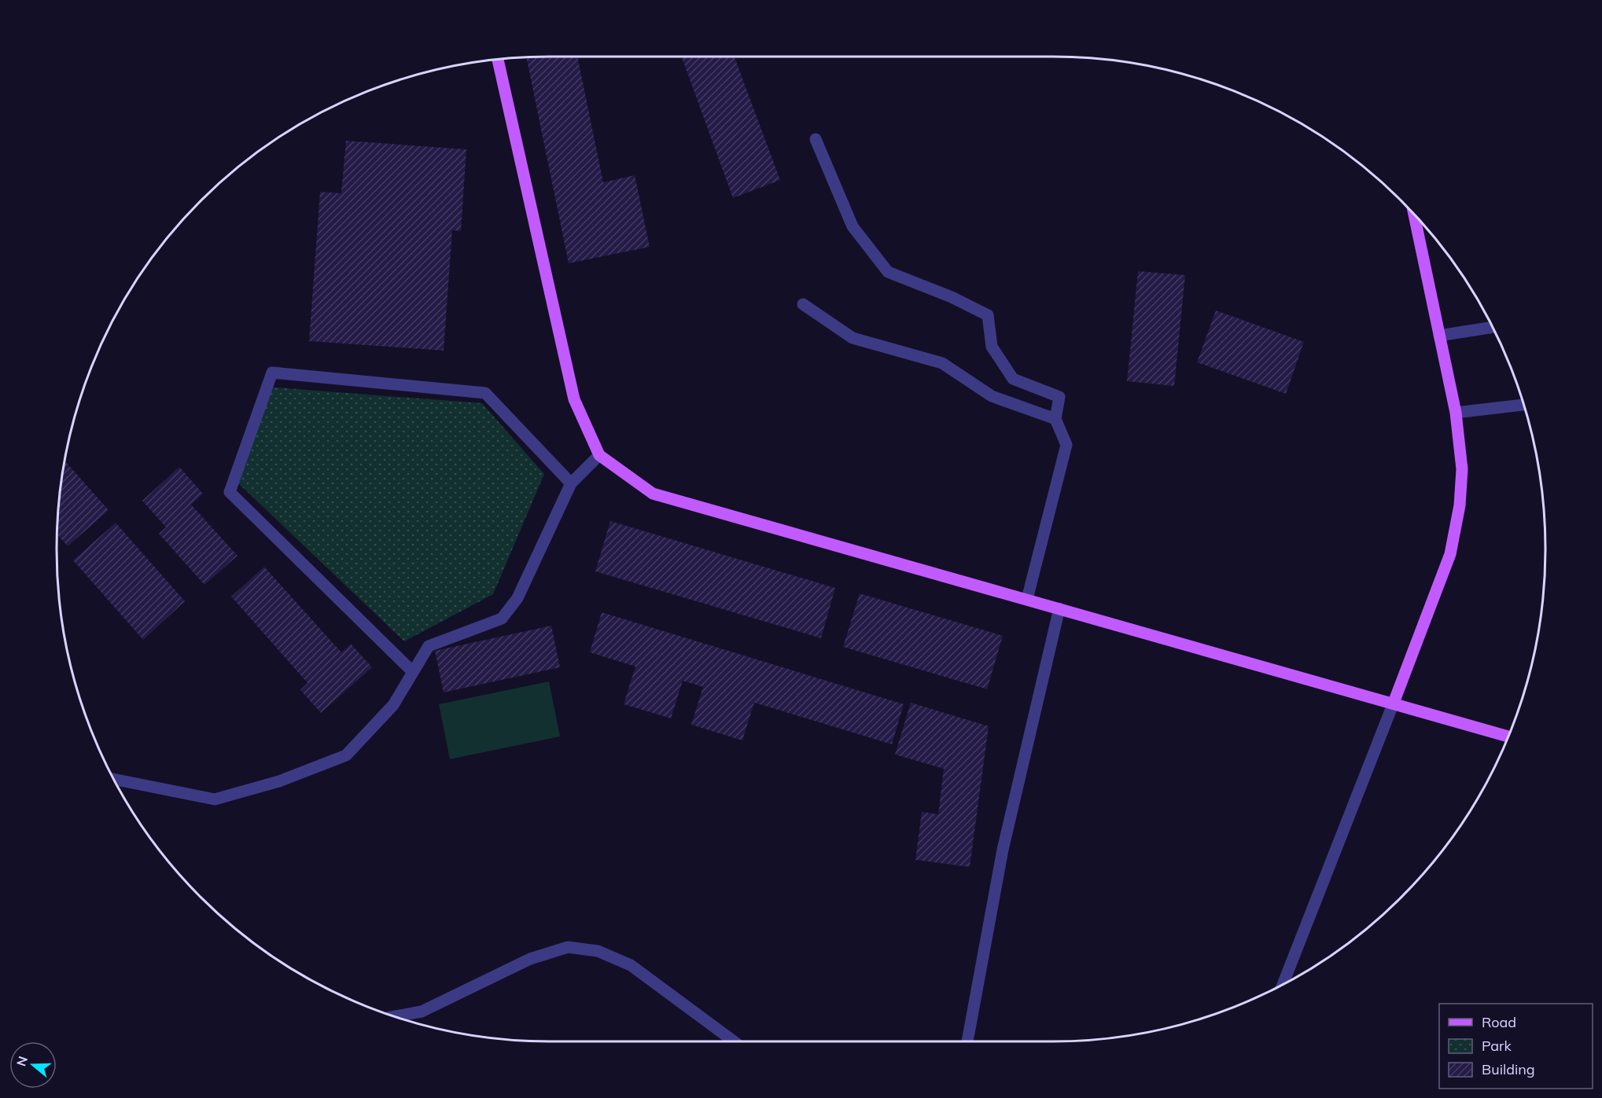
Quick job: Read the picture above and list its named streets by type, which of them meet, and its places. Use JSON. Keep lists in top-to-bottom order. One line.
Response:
{"legend":["Road","Park","Building"],"north":"left"}
